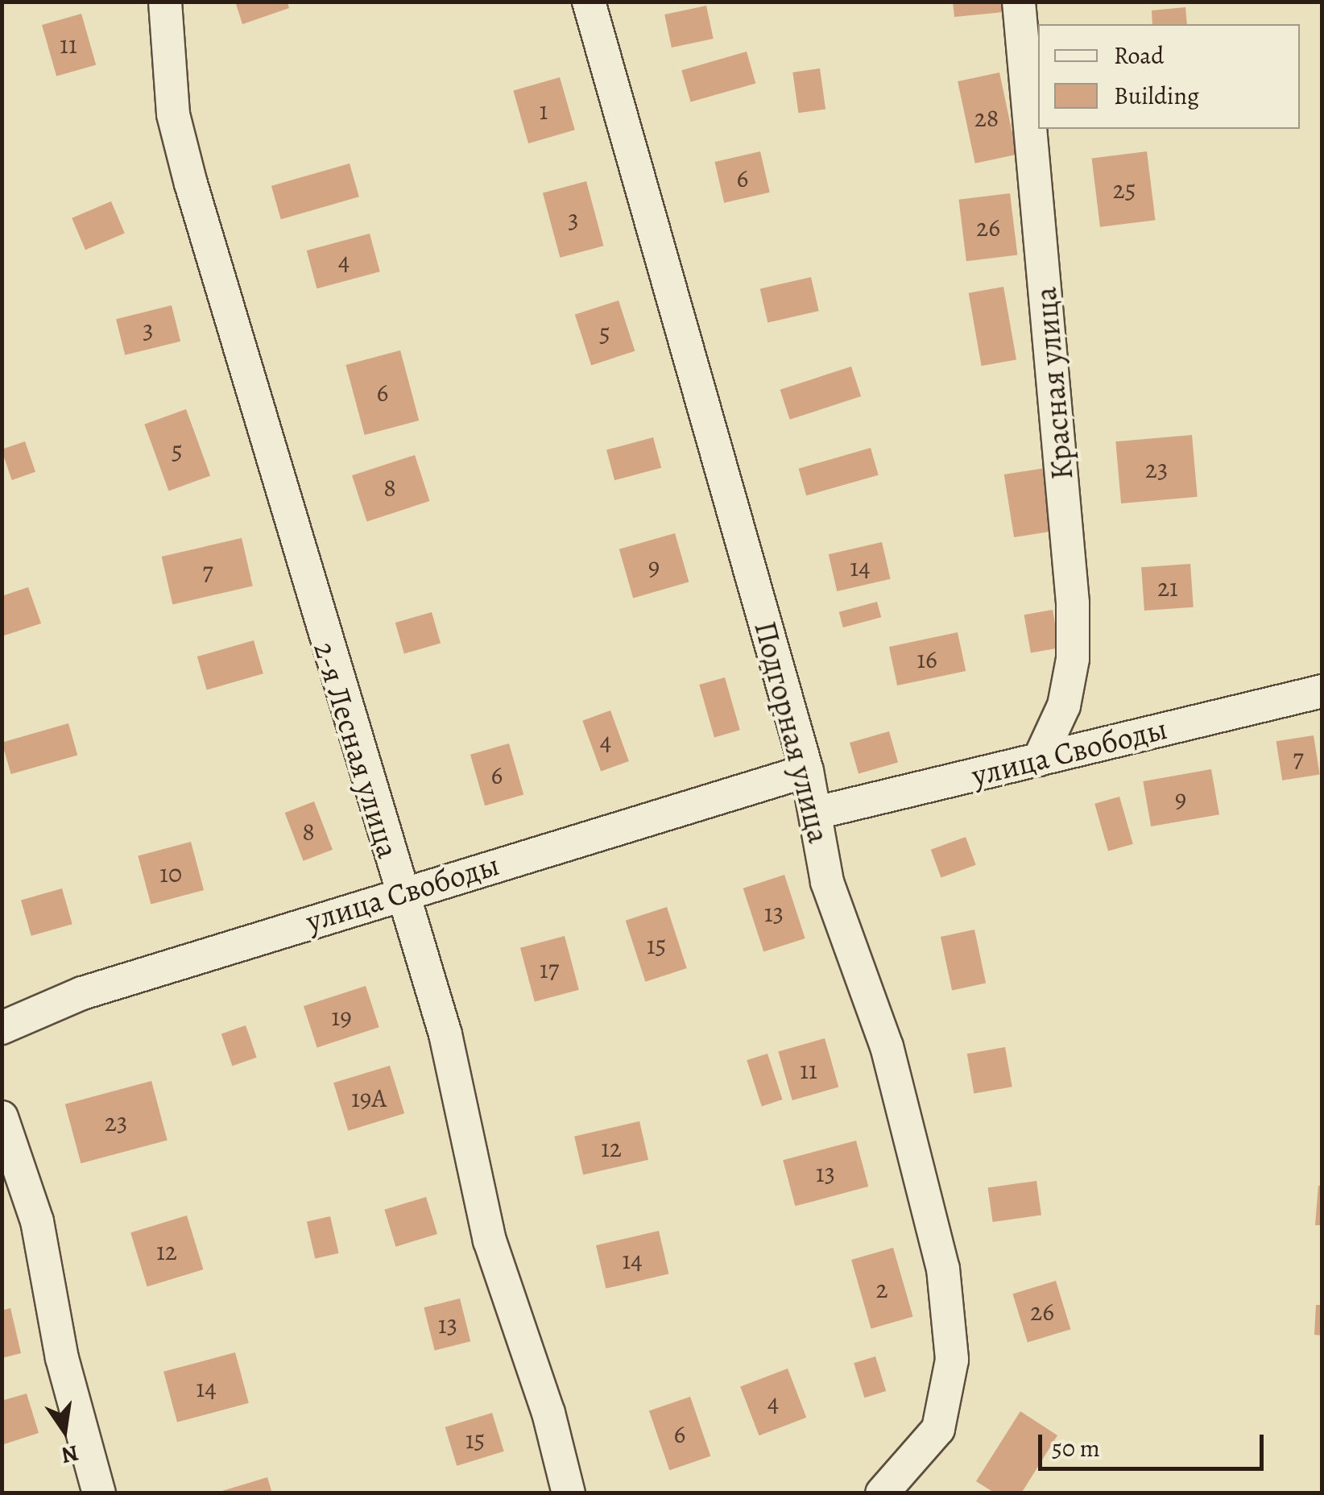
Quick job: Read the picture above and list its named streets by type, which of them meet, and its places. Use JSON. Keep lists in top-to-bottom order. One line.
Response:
{"streets":{"street":["Красная улица","Подгорная улица","2-я Лесная улица","улица Свободы"]},"crossings":[["Красная улица","улица Свободы"],["Подгорная улица","улица Свободы"],["2-я Лесная улица","улица Свободы"]],"house_numbers":["11","1","28","6","25","3","26","4","3","5","6","5","23","8","9","14","7","21","16","4","7","6","9","8","10","13","15","17","19","11","19А","23","12","13","12","14","2","26","13","14","4","6","15"],"legend":["Road","Building"],"scale_bar":"50 m","north":"bottom"}
